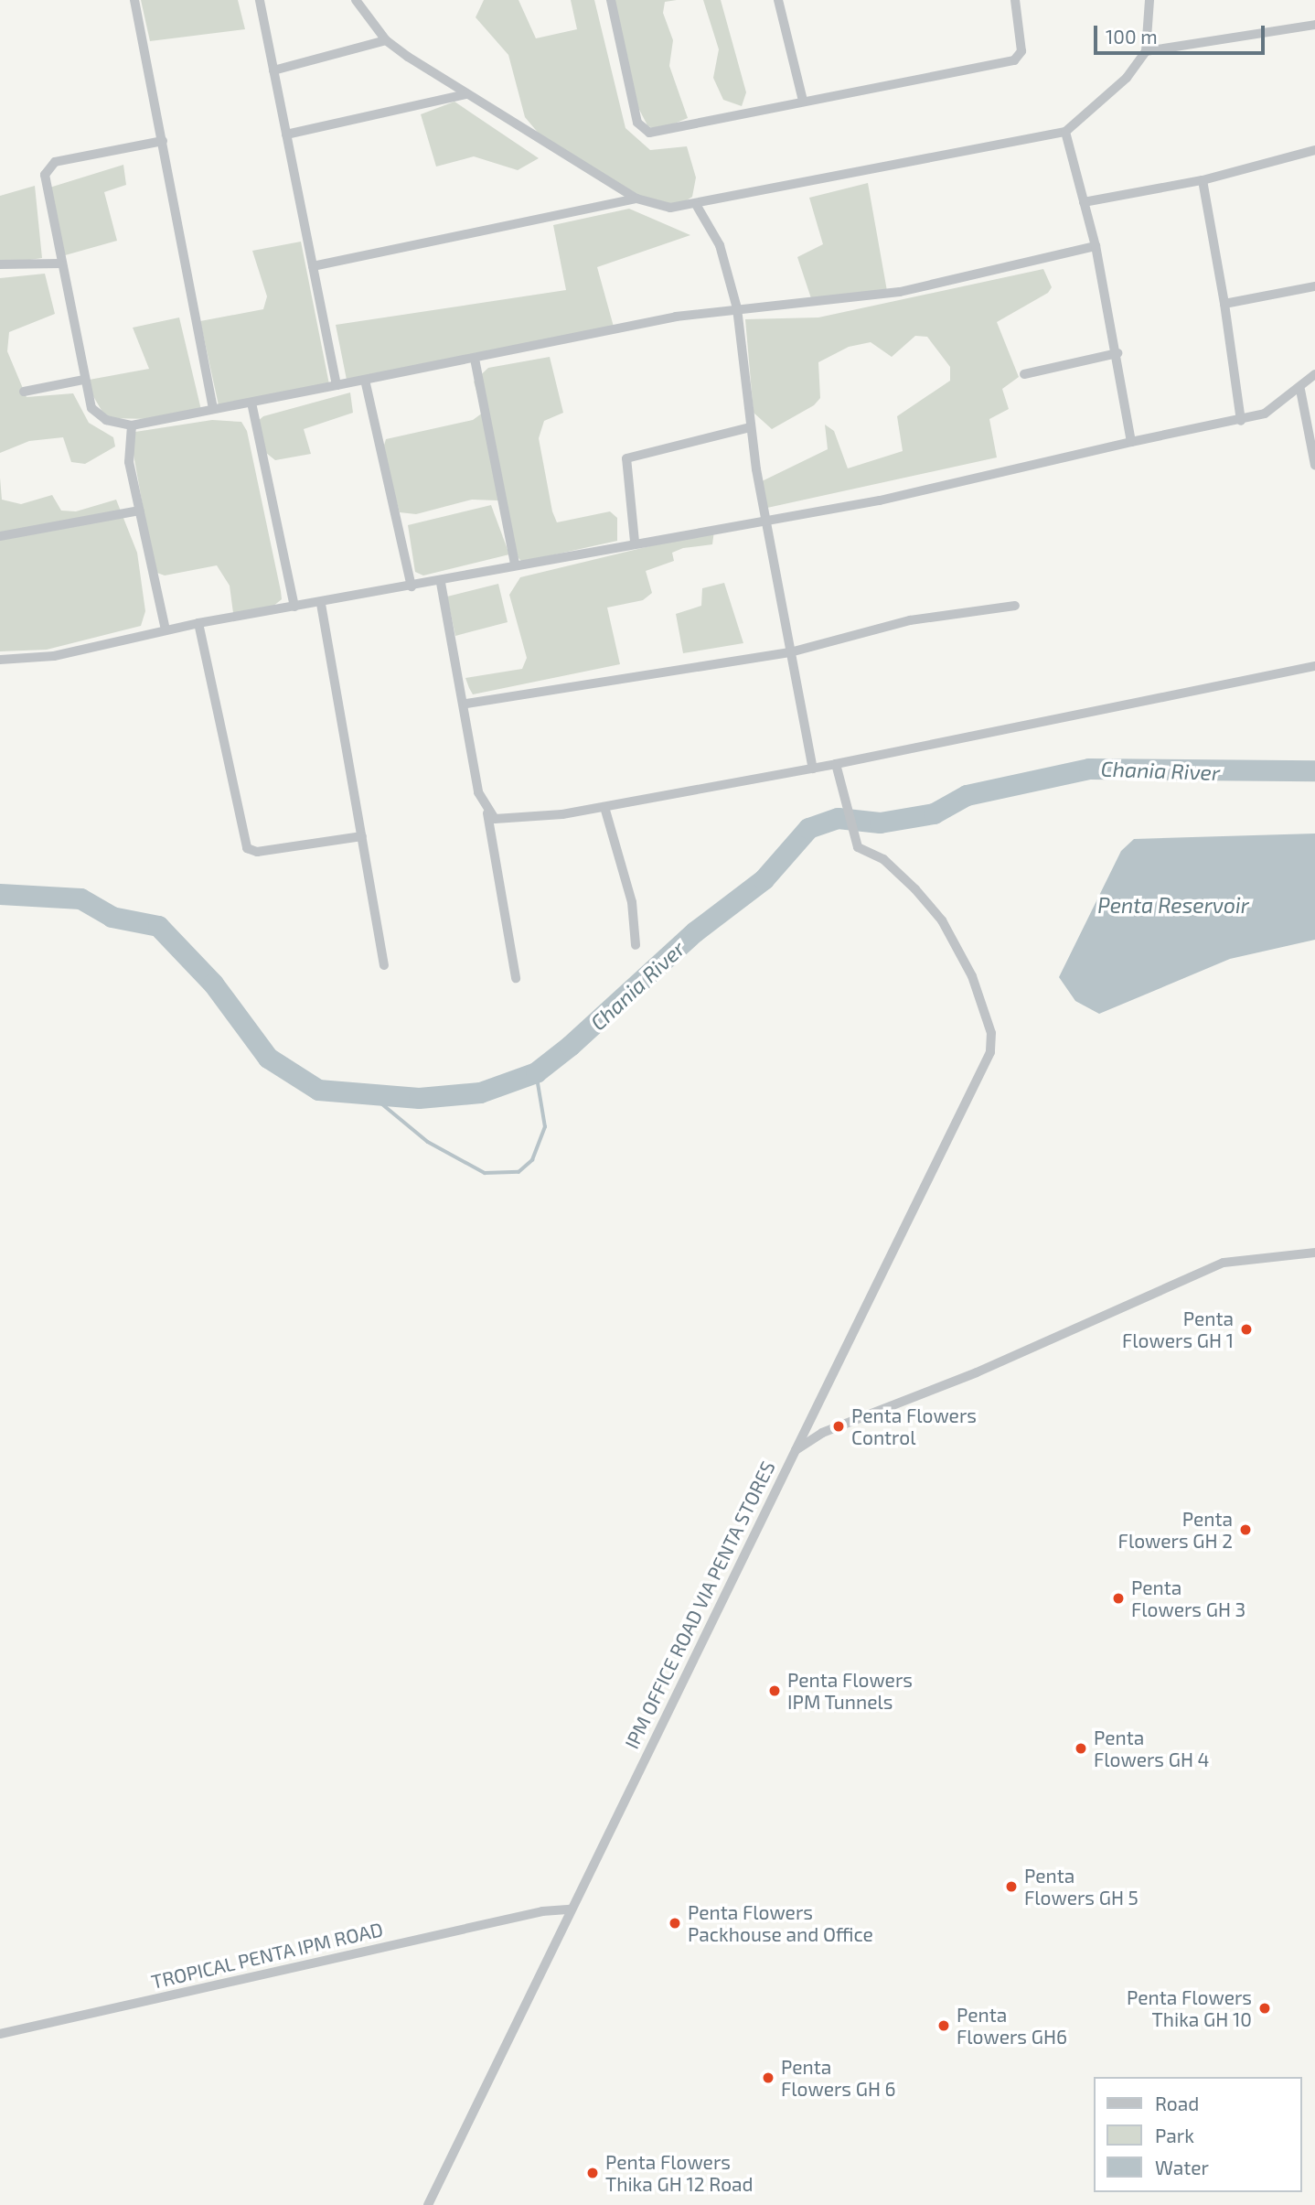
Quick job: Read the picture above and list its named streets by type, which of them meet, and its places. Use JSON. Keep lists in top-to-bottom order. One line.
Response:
{"streets":{"street":["IPM OFFICE ROAD VIA PENTA STORES","TROPICAL PENTA IPM ROAD"]},"crossings":[["IPM OFFICE ROAD VIA PENTA STORES","TROPICAL PENTA IPM ROAD"]],"water":["Chania River","Penta Reservoir"],"places":["Penta Flowers GH 1","Penta Flowers Control","Penta Flowers GH 2","Penta Flowers GH 3","Penta Flowers IPM Tunnels","Penta Flowers GH 4","Penta Flowers GH 5","Penta Flowers Packhouse and Office","Penta Flowers Thika GH 10","Penta Flowers GH6","Penta Flowers GH 6","Penta Flowers Thika GH 12 Road"],"legend":["Road","Park","Water"],"scale_bar":"100 m"}
